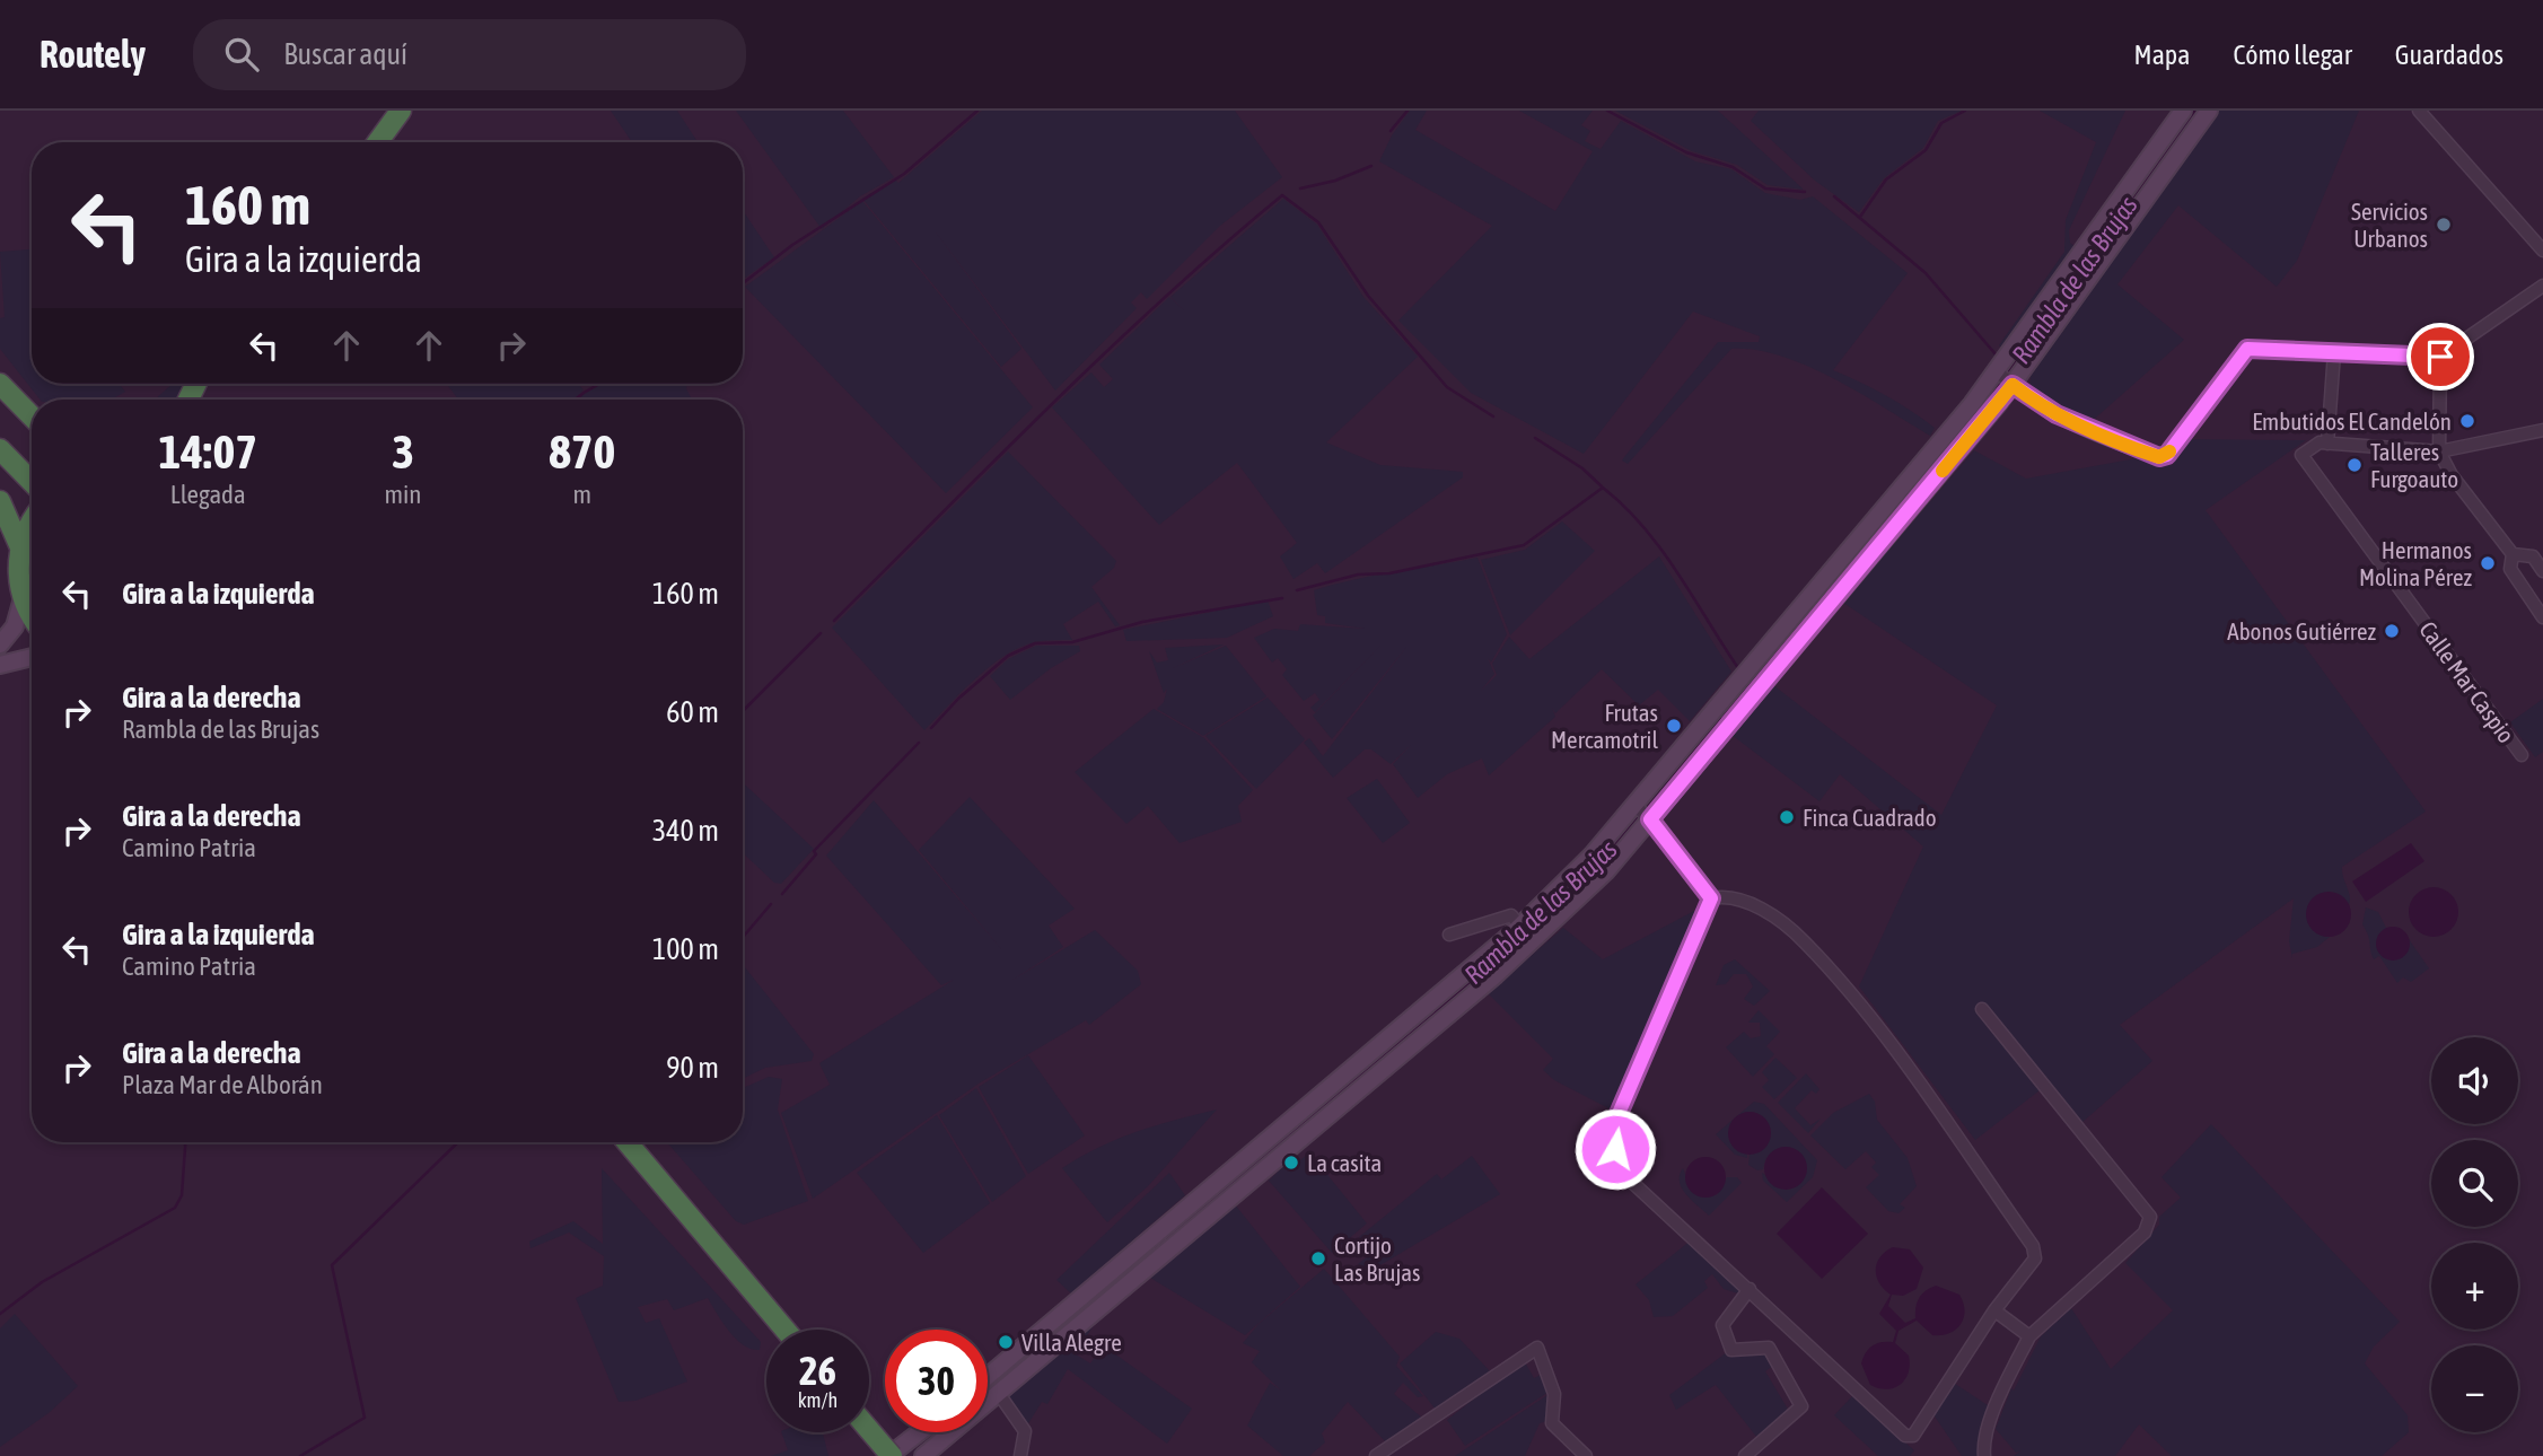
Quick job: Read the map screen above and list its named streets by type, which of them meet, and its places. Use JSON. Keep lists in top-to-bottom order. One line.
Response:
{"streets":{"street":["Calle Mar Caspio"]},"water":["Rambla de las Brujas"],"places":["Servicios Urbanos","Embutidos El Candelón","Talleres Furgoauto","Hermanos Molina Pérez","Abonos Gutiérrez","Frutas Mercamotril","Finca Cuadrado","La casita","Cortijo Las Brujas","Villa Alegre"],"page":{"header":"Routely","search":"Buscar aquí","nav":["Mapa","Cómo llegar","Guardados"],"turn":["160 m","Gira a la izquierda"],"eta":["14:07","Llegada","3","min","870","m"],"list":[{"name":"Gira a la izquierda","value":"160 m"},{"name":"Gira a la derecha","note":"Rambla de las Brujas","value":"60 m"},{"name":"Gira a la derecha","note":"Camino Patria","value":"340 m"},{"name":"Gira a la izquierda","note":"Camino Patria","value":"100 m"},{"name":"Gira a la derecha","note":"Plaza Mar de Alborán","value":"90 m"}],"map_buttons":["+","−"],"speed":"26 km/h","limit":"30"}}
